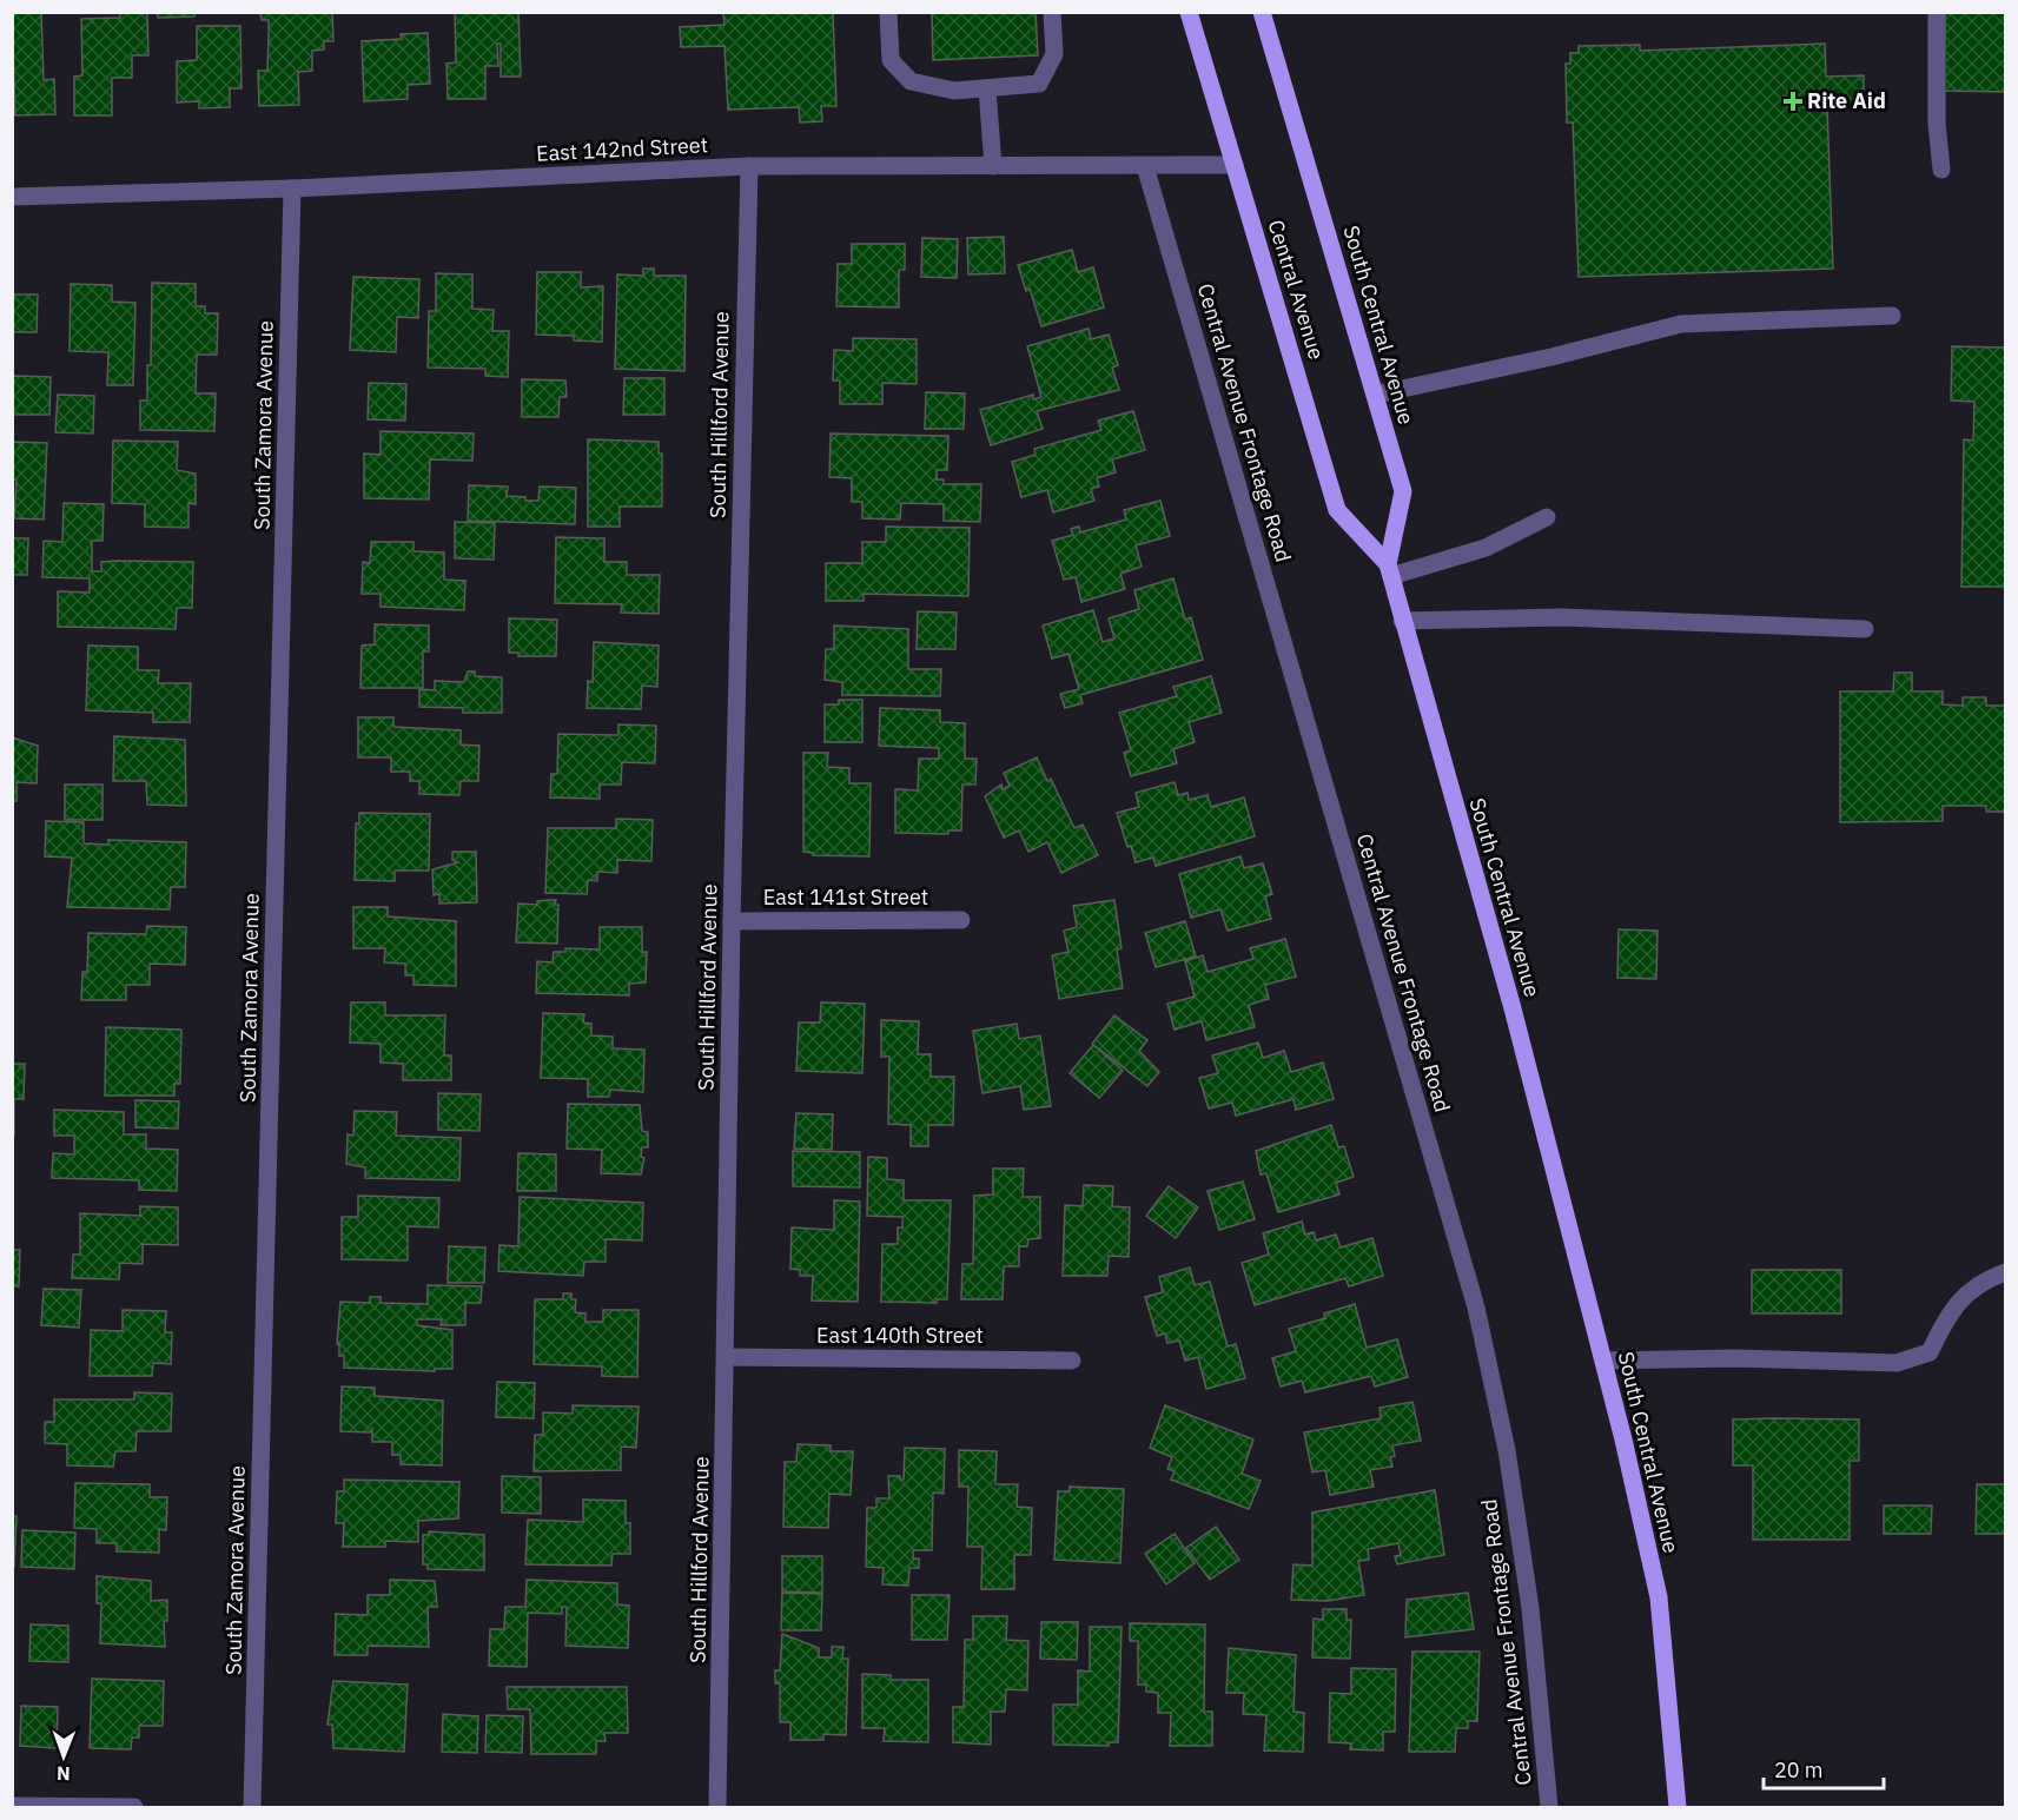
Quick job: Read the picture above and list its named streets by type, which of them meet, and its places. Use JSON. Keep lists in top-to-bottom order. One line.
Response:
{"streets":{"main road":["Central Avenue","South Central Avenue"],"street":["East 142nd Street","South Hillford Avenue","Central Avenue Frontage Road","South Zamora Avenue","East 141st Street","East 140th Street"]},"crossings":[["East 142nd Street","Central Avenue"],["East 142nd Street","South Hillford Avenue"],["East 142nd Street","Central Avenue Frontage Road"],["East 142nd Street","South Zamora Avenue"],["Central Avenue","South Central Avenue"],["South Hillford Avenue","East 141st Street"],["South Hillford Avenue","East 140th Street"]],"places":{"health":["Rite Aid"]},"scale_bar":"20 m","north":"bottom"}
